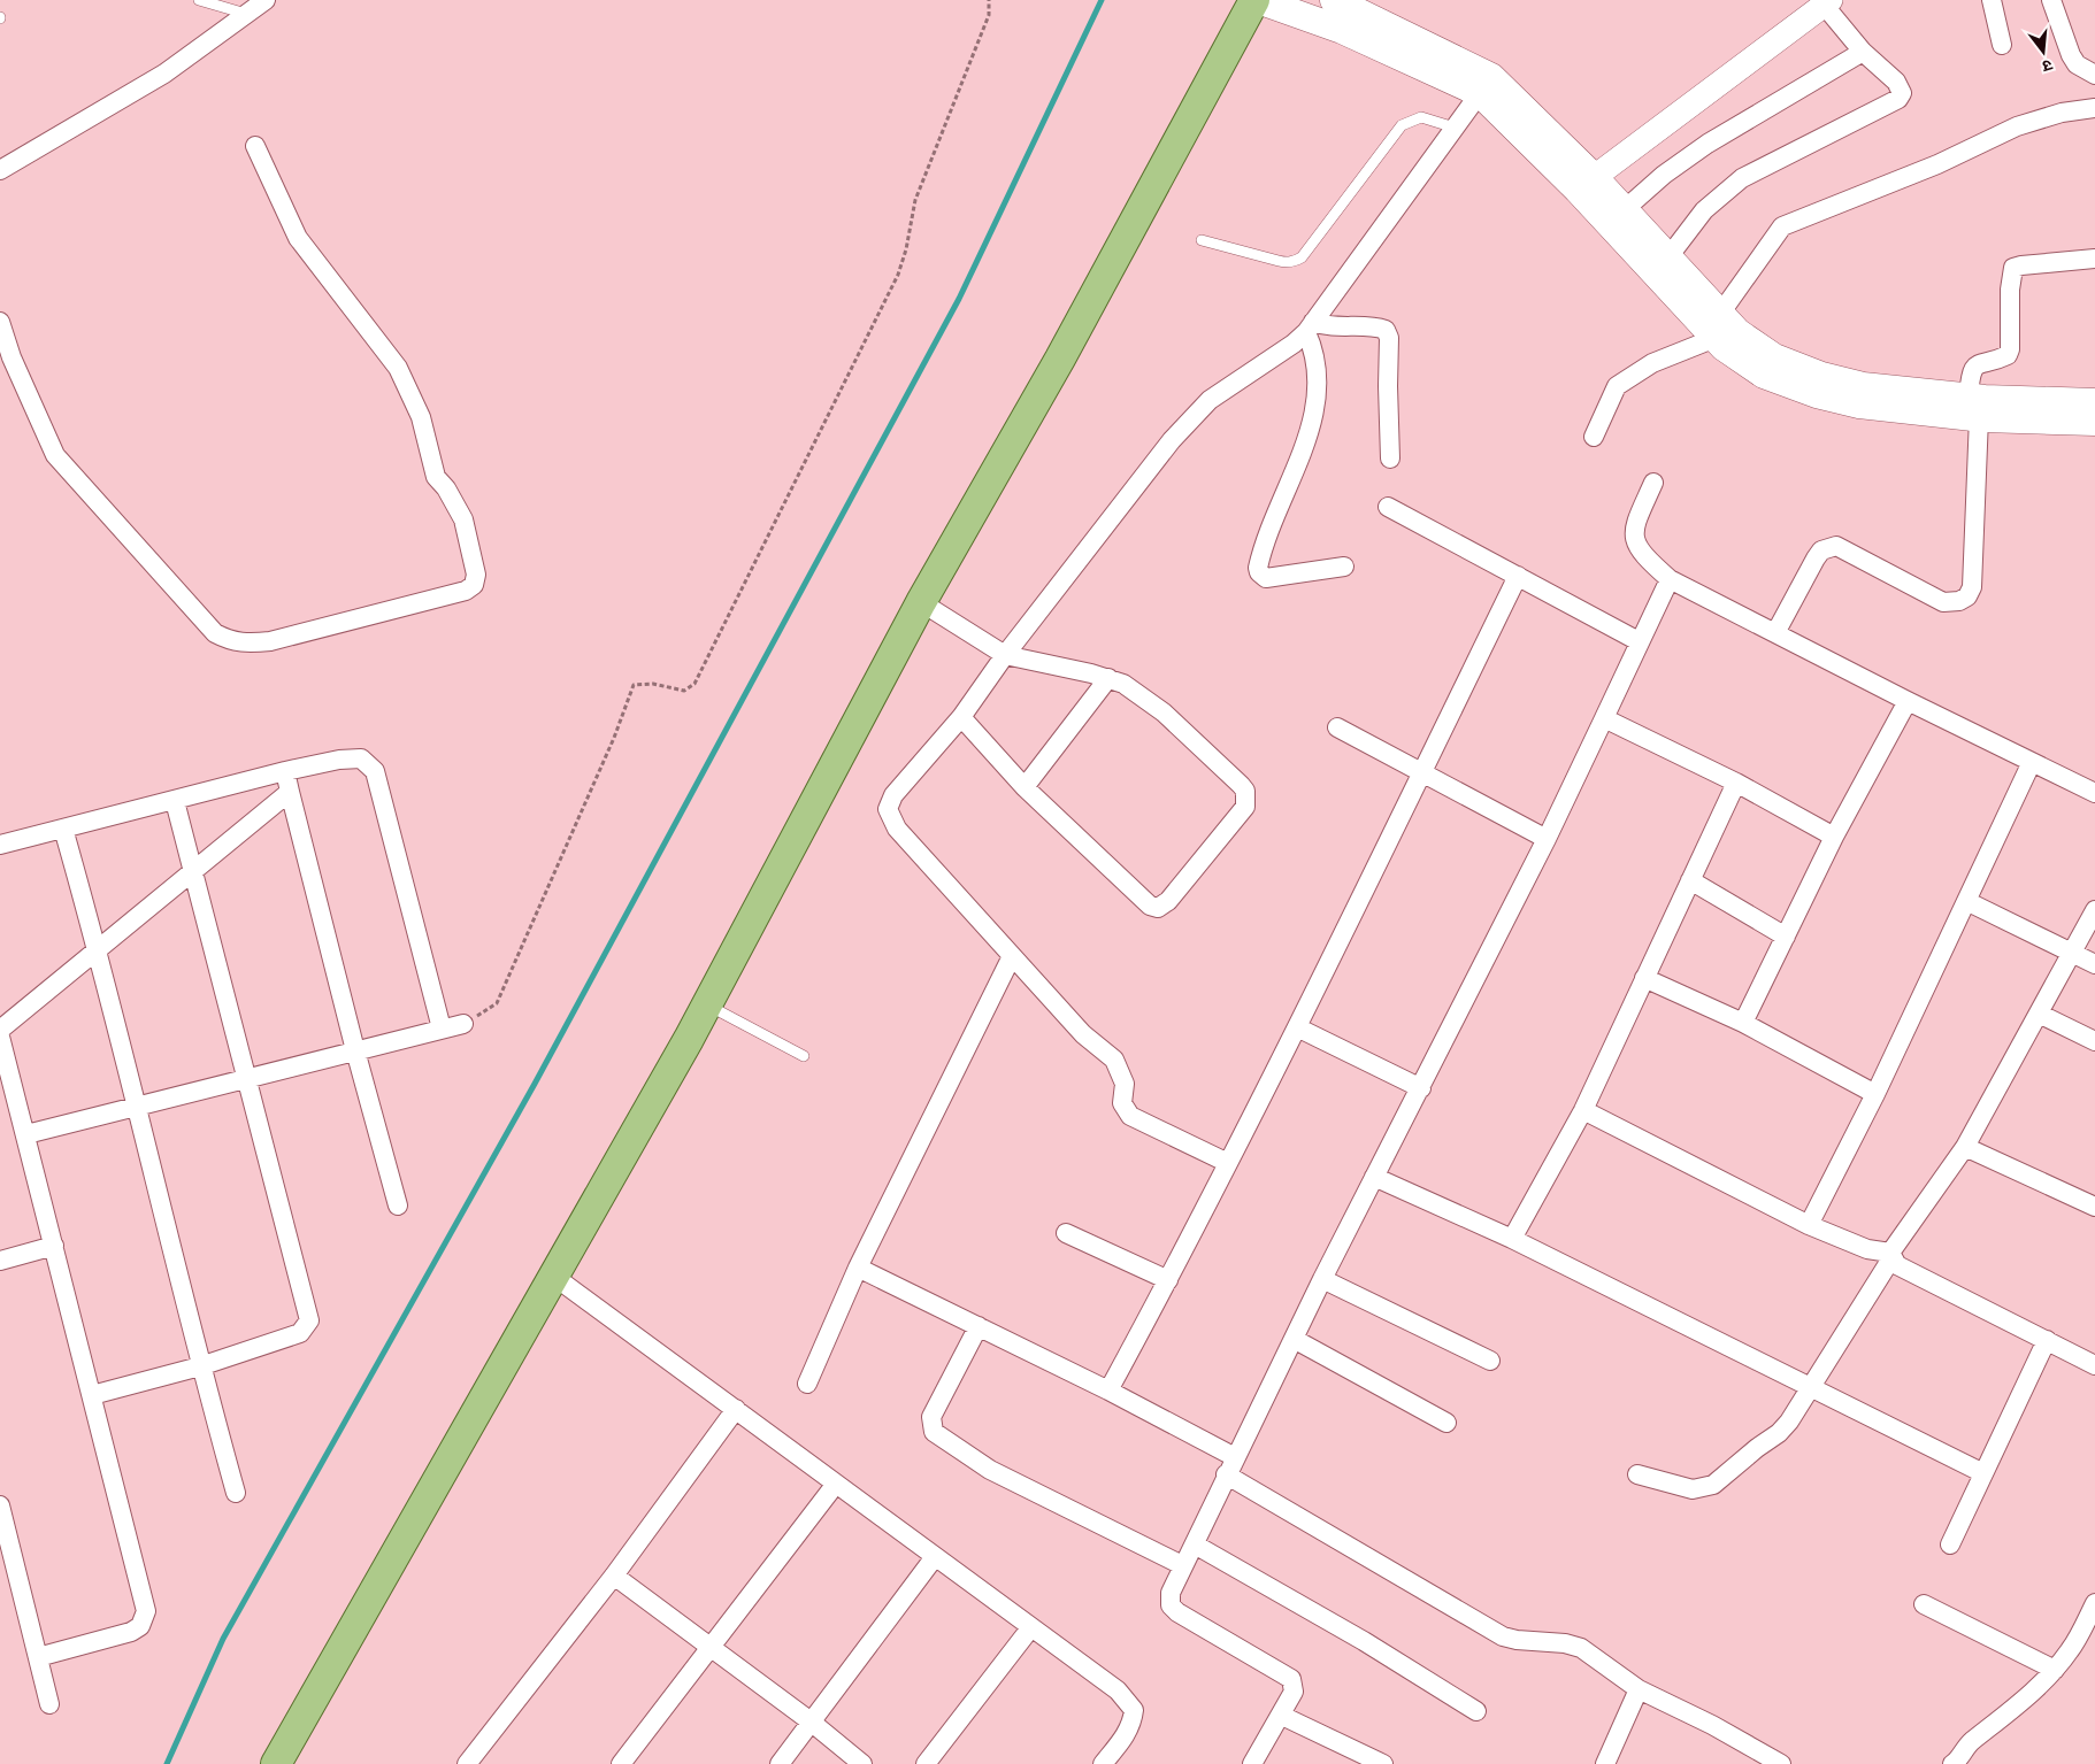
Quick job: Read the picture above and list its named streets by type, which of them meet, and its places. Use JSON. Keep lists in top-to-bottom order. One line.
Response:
{"north":"bottom"}
